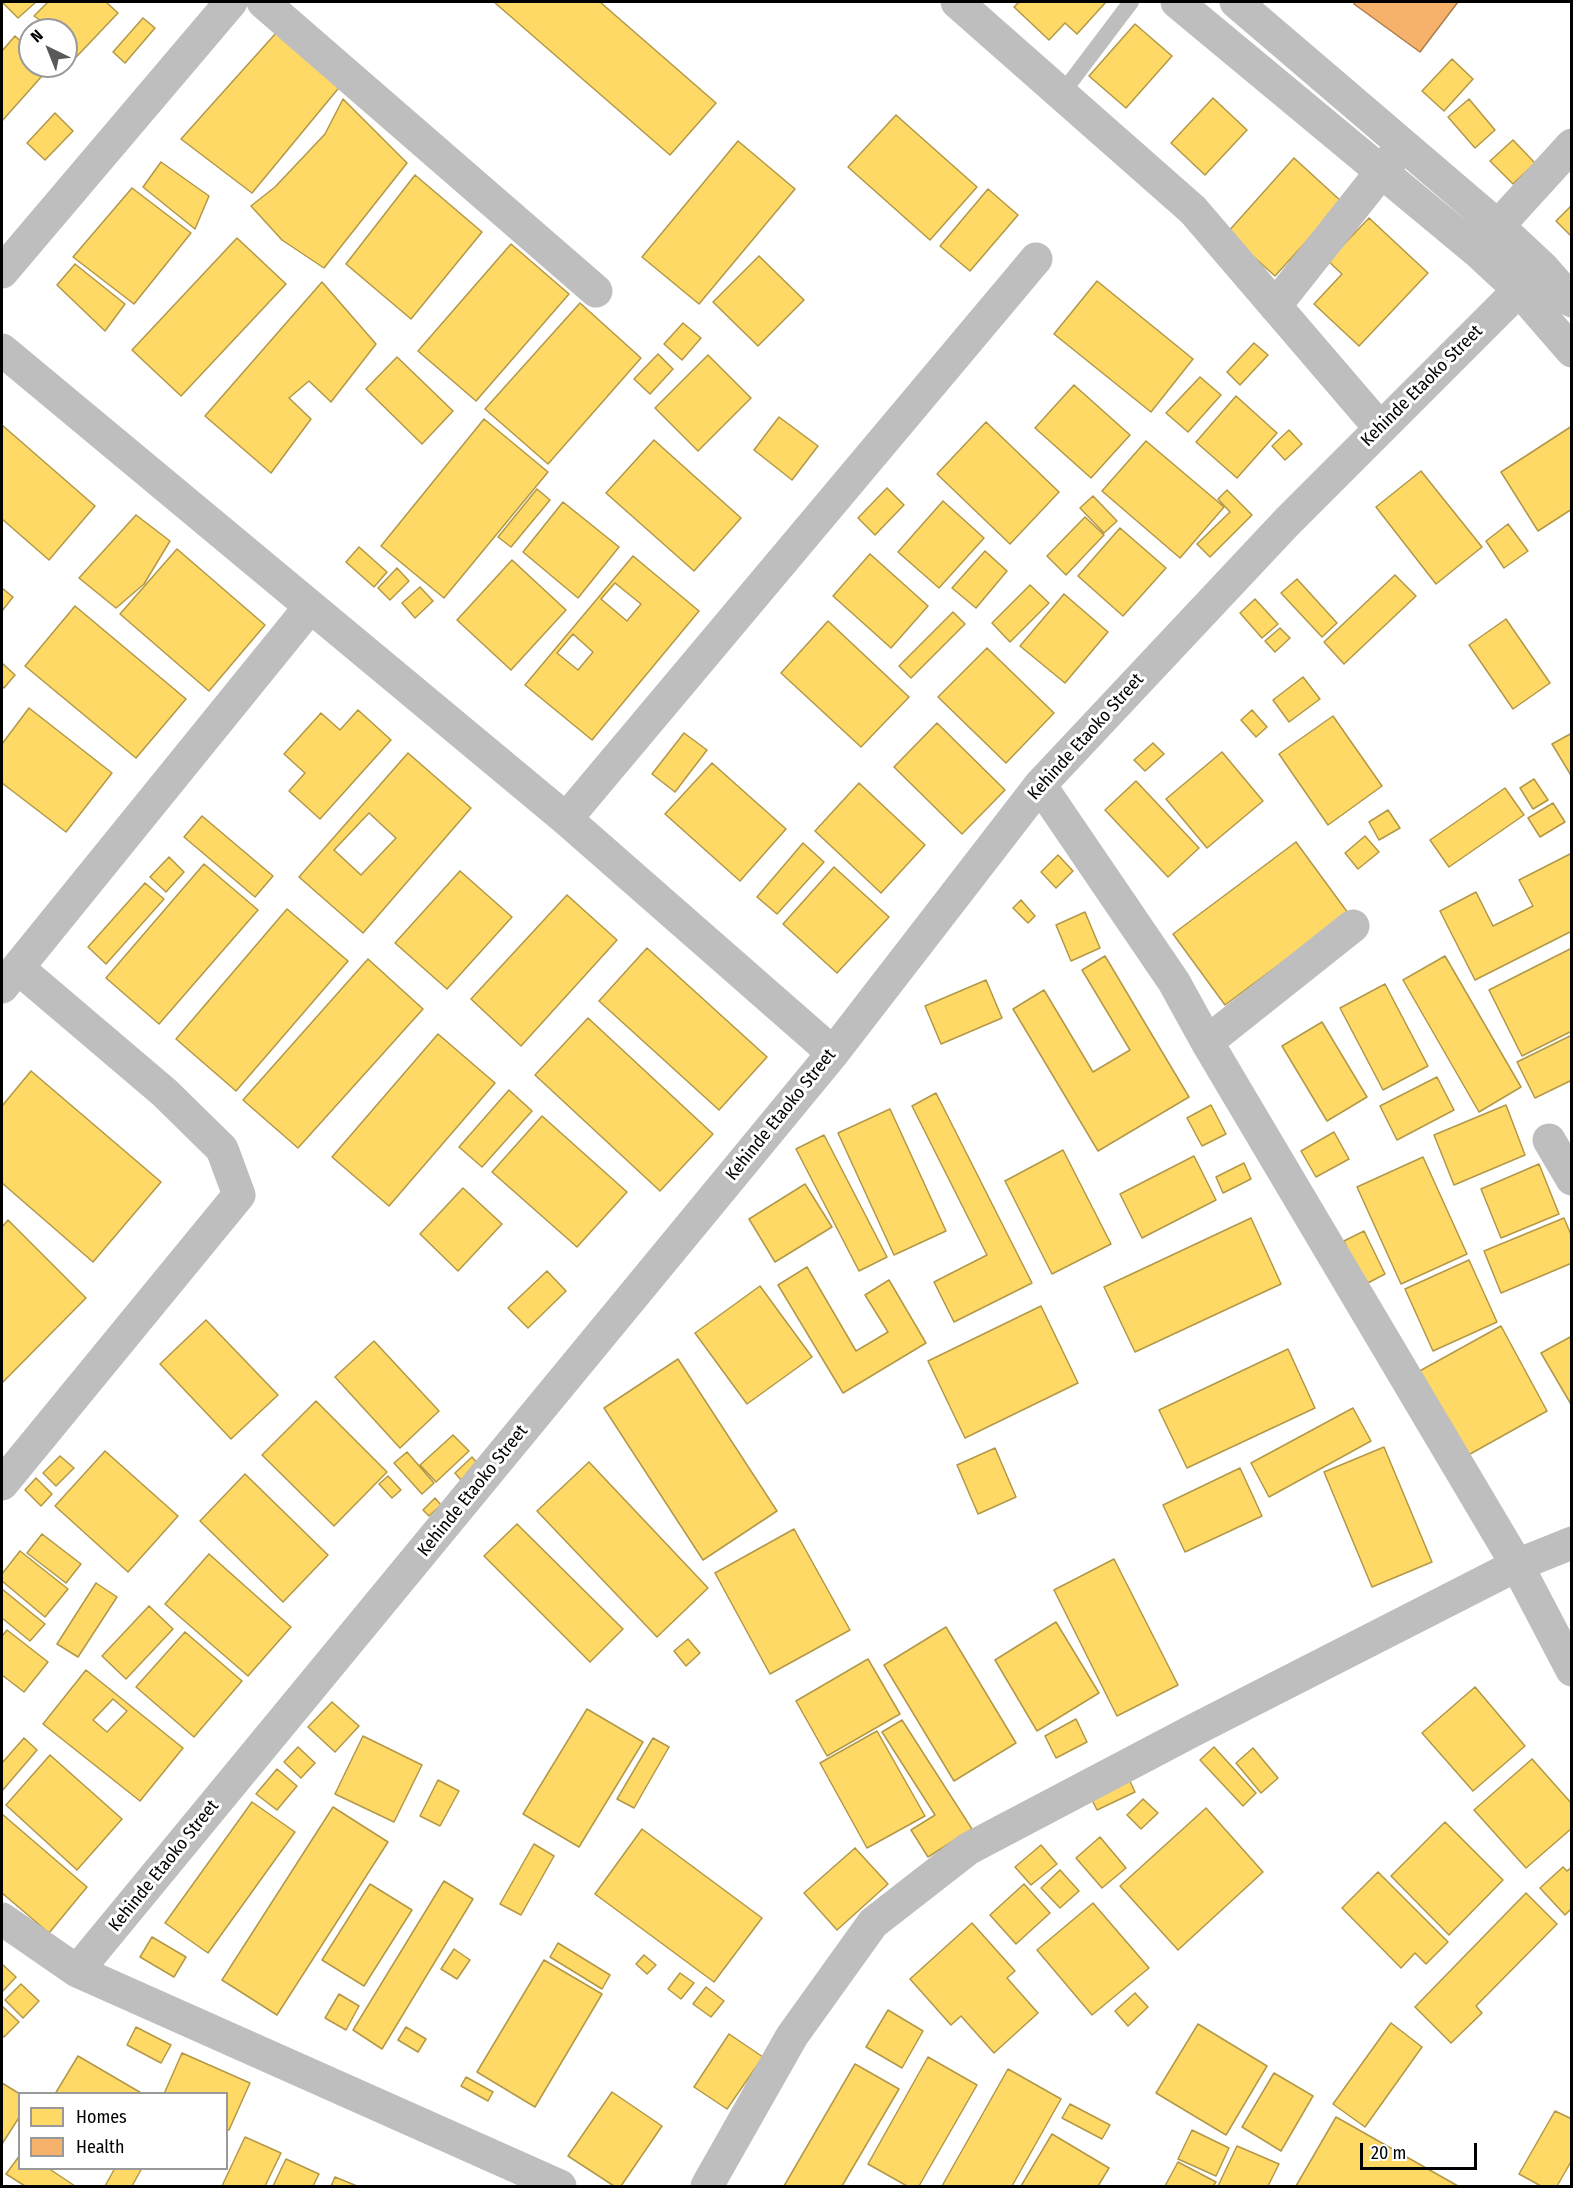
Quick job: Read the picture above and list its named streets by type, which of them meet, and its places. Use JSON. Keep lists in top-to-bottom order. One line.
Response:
{"streets":{"street":["Kehinde Etaoko Street"]},"legend":["Homes","Health"],"scale_bar":"20 m","north":"top left"}
